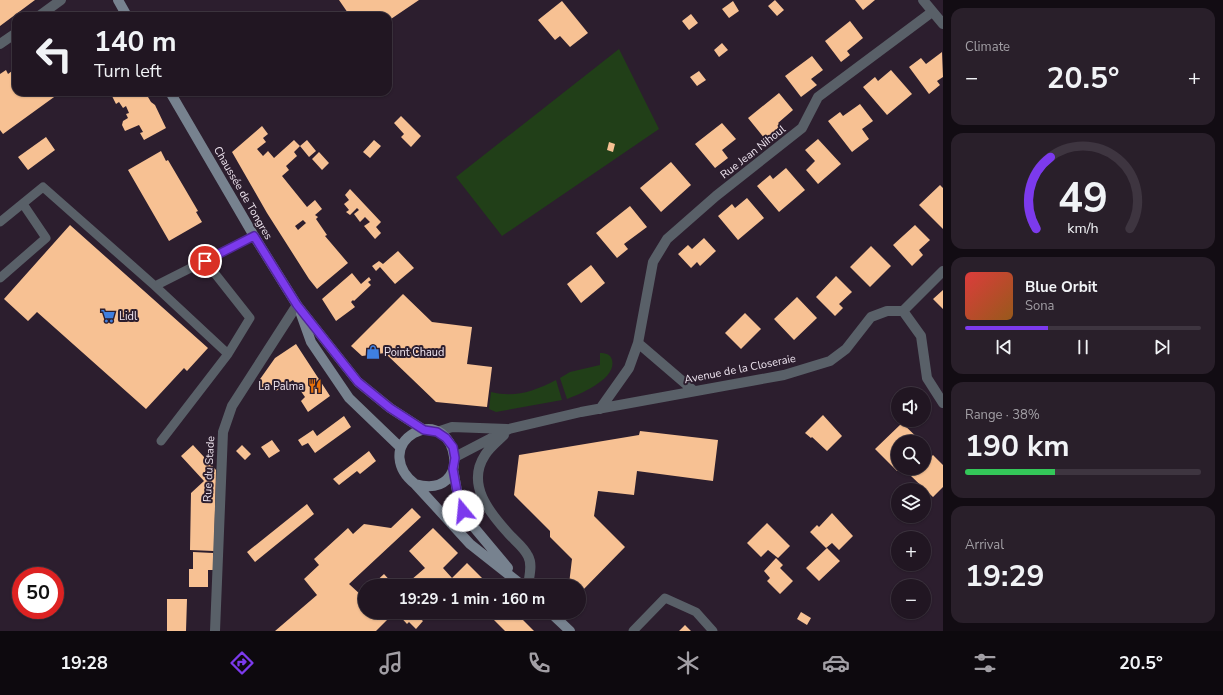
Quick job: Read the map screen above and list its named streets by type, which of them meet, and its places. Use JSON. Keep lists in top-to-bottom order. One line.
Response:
{"streets":{"main road":["Chaussée de Tongres"],"street":["Rue Jean Nihoul","Avenue de la Closeraie","Rue du Stade"]},"crossings":[["Rue Jean Nihoul","Avenue de la Closeraie"],["Chaussée de Tongres","Avenue de la Closeraie"],["Chaussée de Tongres","Rue du Stade"]],"places":{"supermarket":["Lidl"],"shop":["Point Chaud"],"restaurant":["La Palma"]},"page":{"tile":["Climate",["Range · 38%","190 km"],["Arrival","19:29"]],"turn":["140 m","Turn left"],"heat":["−","20.5°","+"],"song":["Blue Orbit","Sona"],"map_buttons":["+","−"],"limit":"50","trip":"19:29 · 1 min · 160 m","tabs":["19:28","20.5°"],"gauge":["49","km/h"]}}
